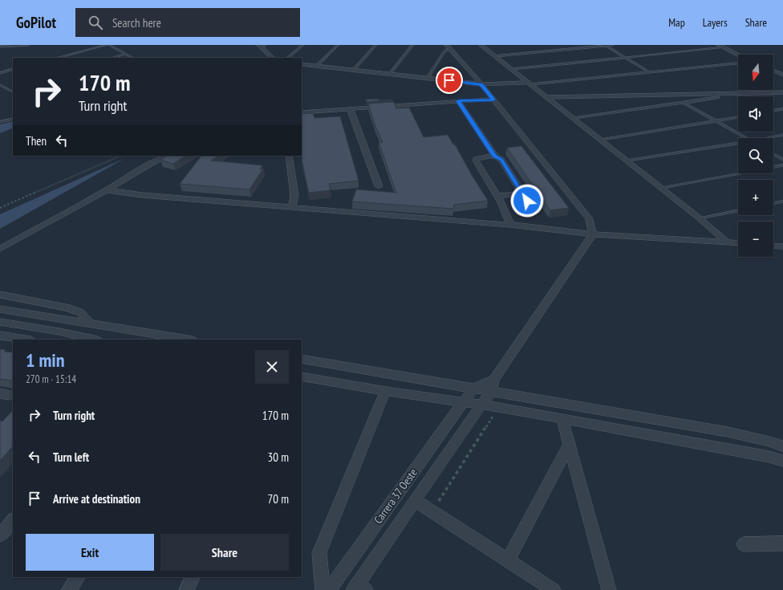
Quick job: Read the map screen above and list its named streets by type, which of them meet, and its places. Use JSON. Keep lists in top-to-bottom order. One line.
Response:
{"streets":{"street":["Carrera 37 Oeste"]},"north":"bottom","page":{"header":"GoPilot","search":"Search here","nav":["Map","Layers","Share"],"map_buttons":["+","−"],"turn":["170 m","Turn right"],"then":"Then","heading":["1 min","270 m · 15:14"],"list":[{"name":"Turn right","value":"170 m"},{"name":"Turn left","value":"30 m"},{"name":"Arrive at destination","value":"70 m"}],"buttons":["Exit","Share"]}}
